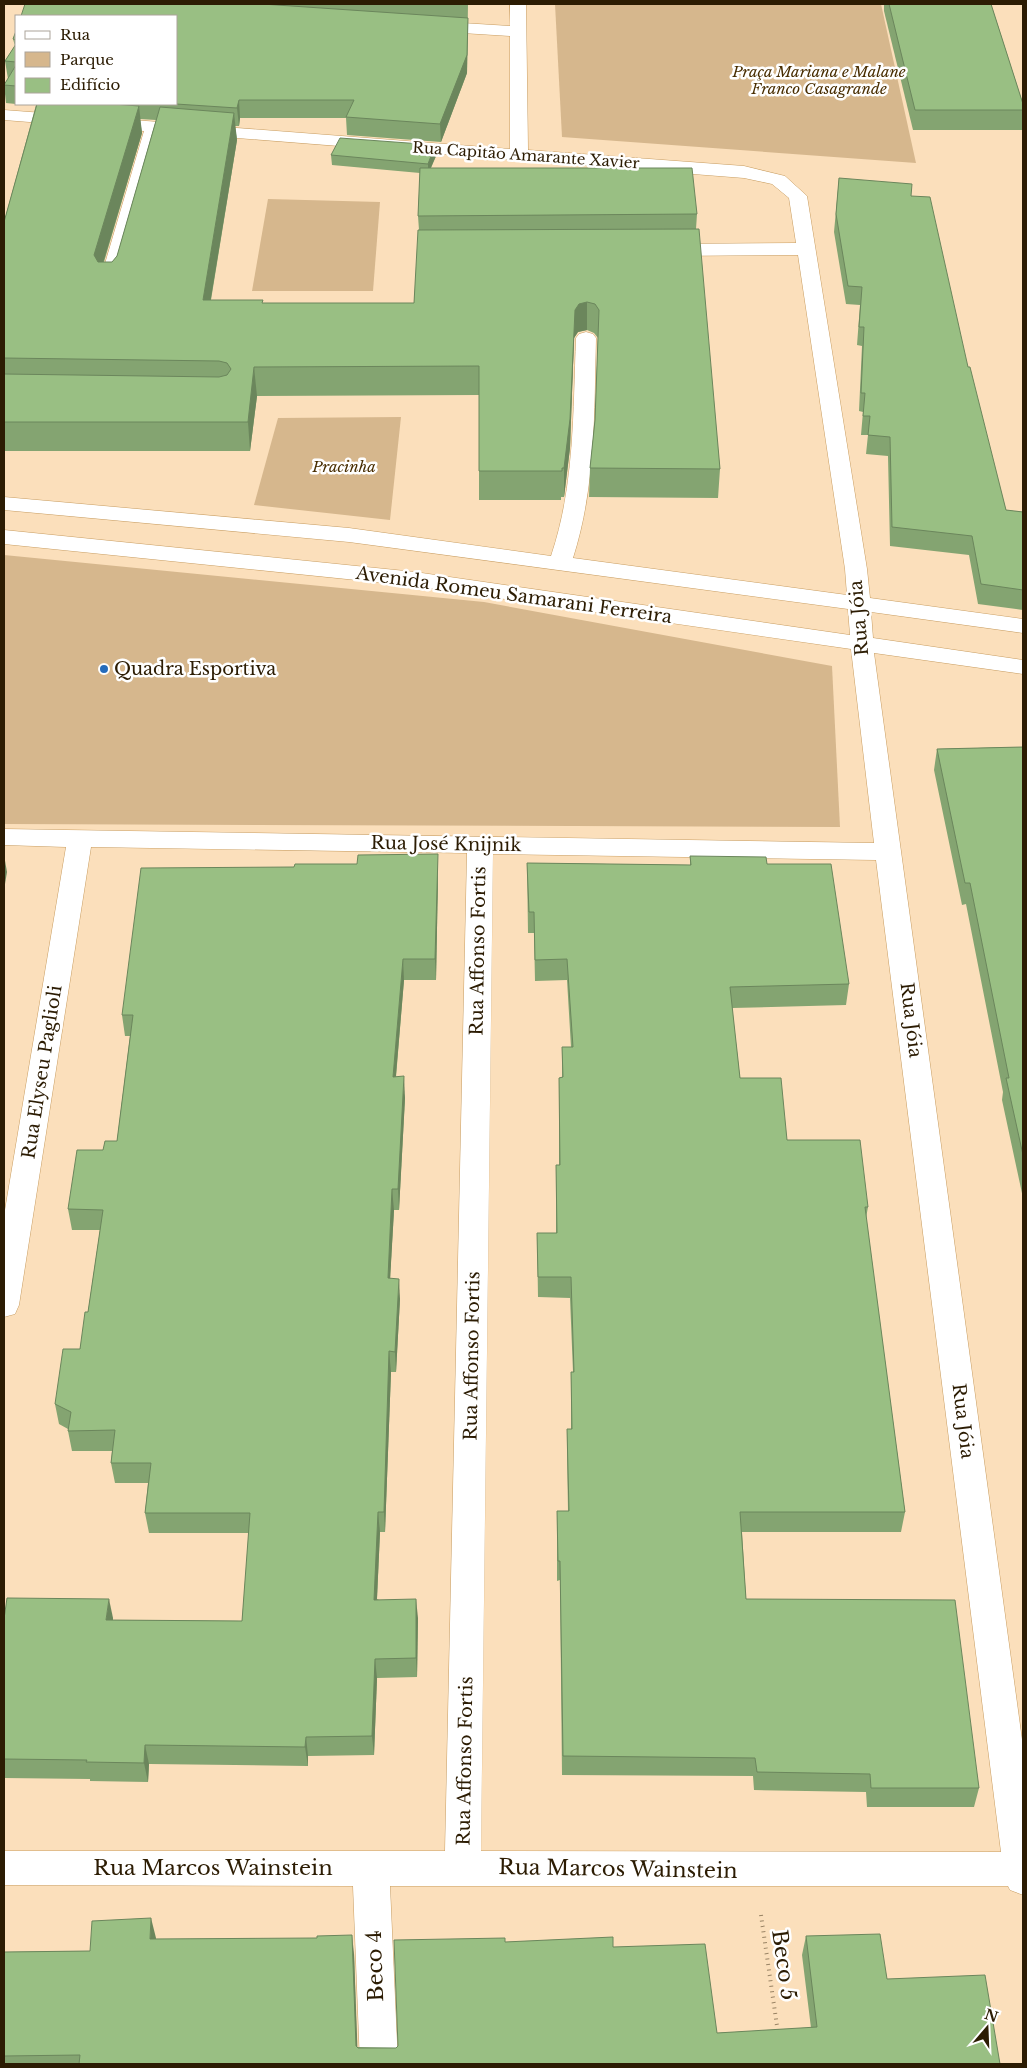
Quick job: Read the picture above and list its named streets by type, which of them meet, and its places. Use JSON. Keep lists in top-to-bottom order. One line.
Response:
{"streets":{"street":["Rua Capitão Amarante Xavier","Avenida Romeu Samarani Ferreira","Rua Jóia","Rua José Knijnik","Rua Affonso Fortis","Rua Elyseu Paglioli","Rua Marcos Wainstein","Beco 4"],"path":["Beco 5"]},"crossings":[["Rua Capitão Amarante Xavier","Rua Jóia"],["Avenida Romeu Samarani Ferreira","Rua Jóia"],["Rua Jóia","Rua José Knijnik"],["Rua Jóia","Rua Marcos Wainstein"],["Rua José Knijnik","Rua Affonso Fortis"],["Rua José Knijnik","Rua Elyseu Paglioli"],["Rua Affonso Fortis","Rua Marcos Wainstein"],["Rua Marcos Wainstein","Beco 5"],["Rua Marcos Wainstein","Beco 4"]],"parks":["Praça Mariana e Malane Franco Casagrande","Pracinha"],"places":["Quadra Esportiva"],"legend":["Rua","Parque","Edifício"],"north":"top"}
